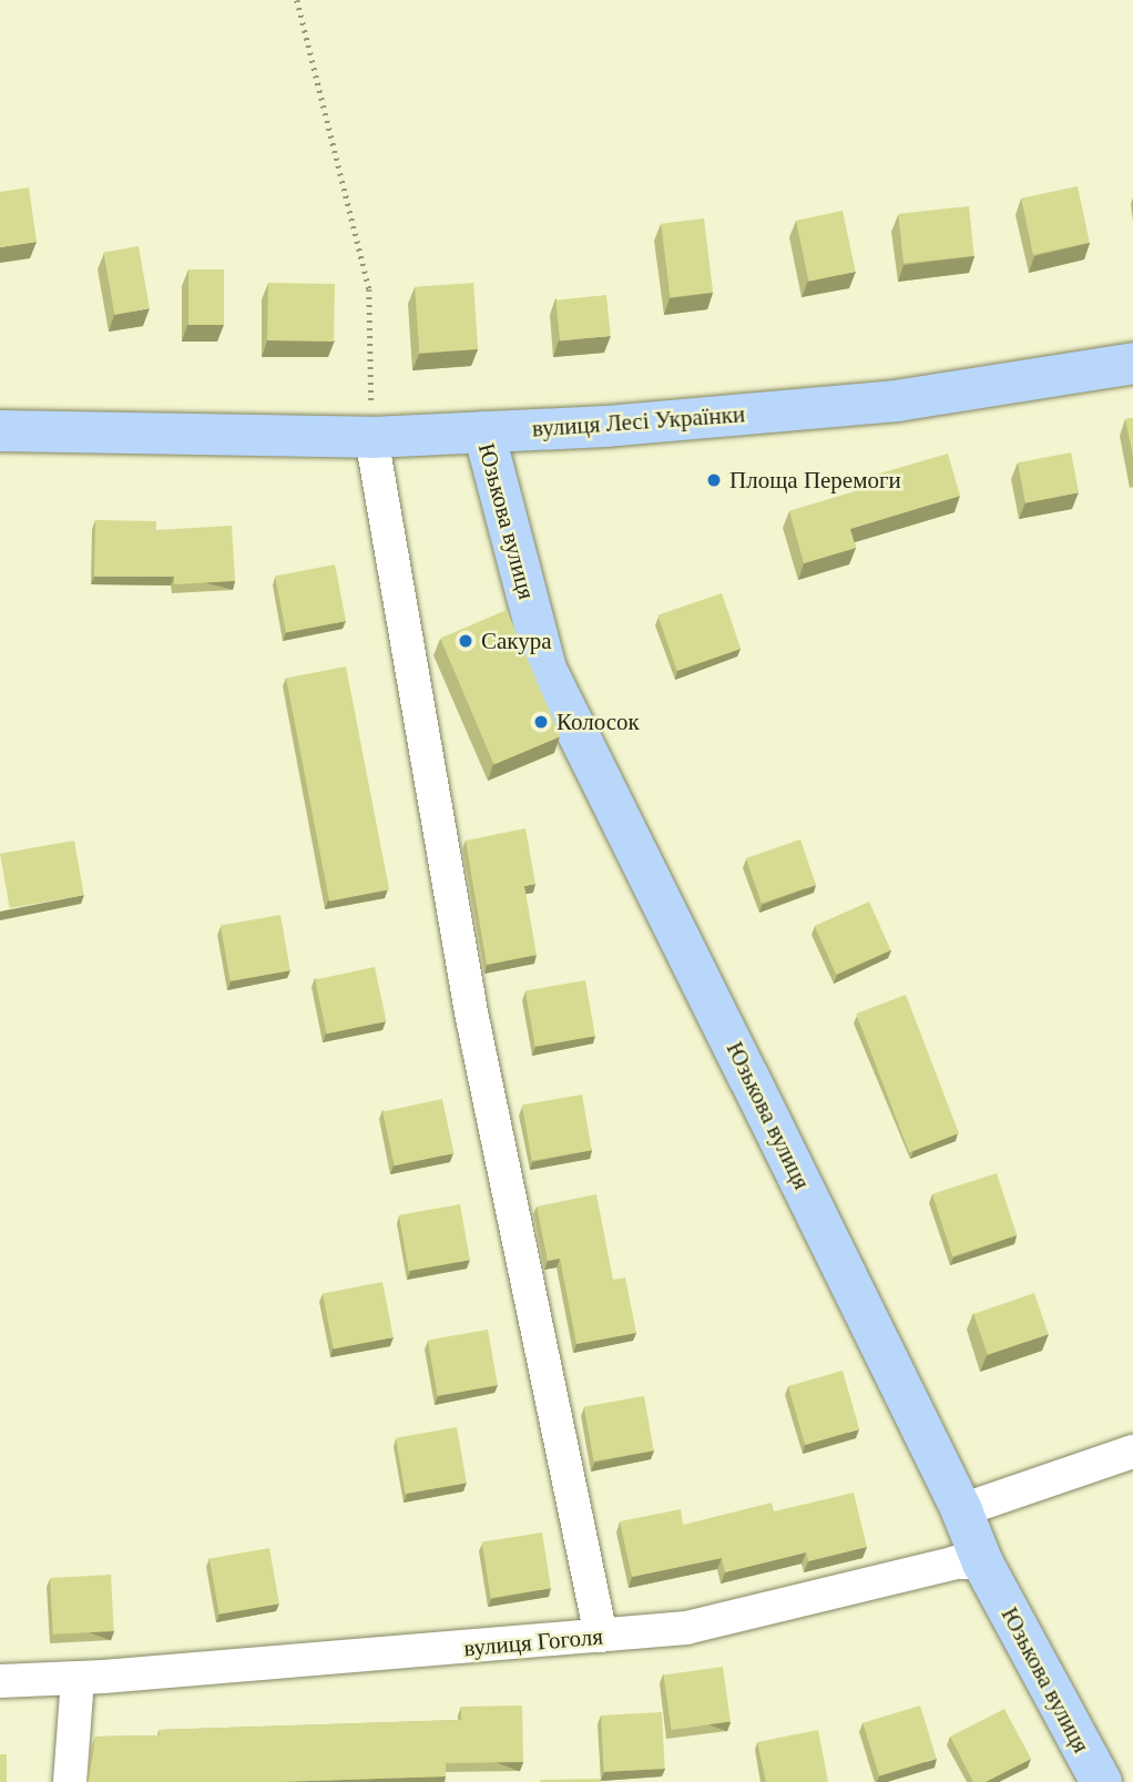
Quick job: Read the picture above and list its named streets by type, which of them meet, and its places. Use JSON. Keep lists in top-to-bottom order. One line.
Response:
{"streets":{"main road":["вулиця Лесі Українки","Юзькова вулиця"],"street":["вулиця Гоголя"]},"crossings":[["вулиця Лесі Українки","Юзькова вулиця"],["Юзькова вулиця","вулиця Гоголя"]],"places":["Площа Перемоги","Сакура","Колосок"]}
